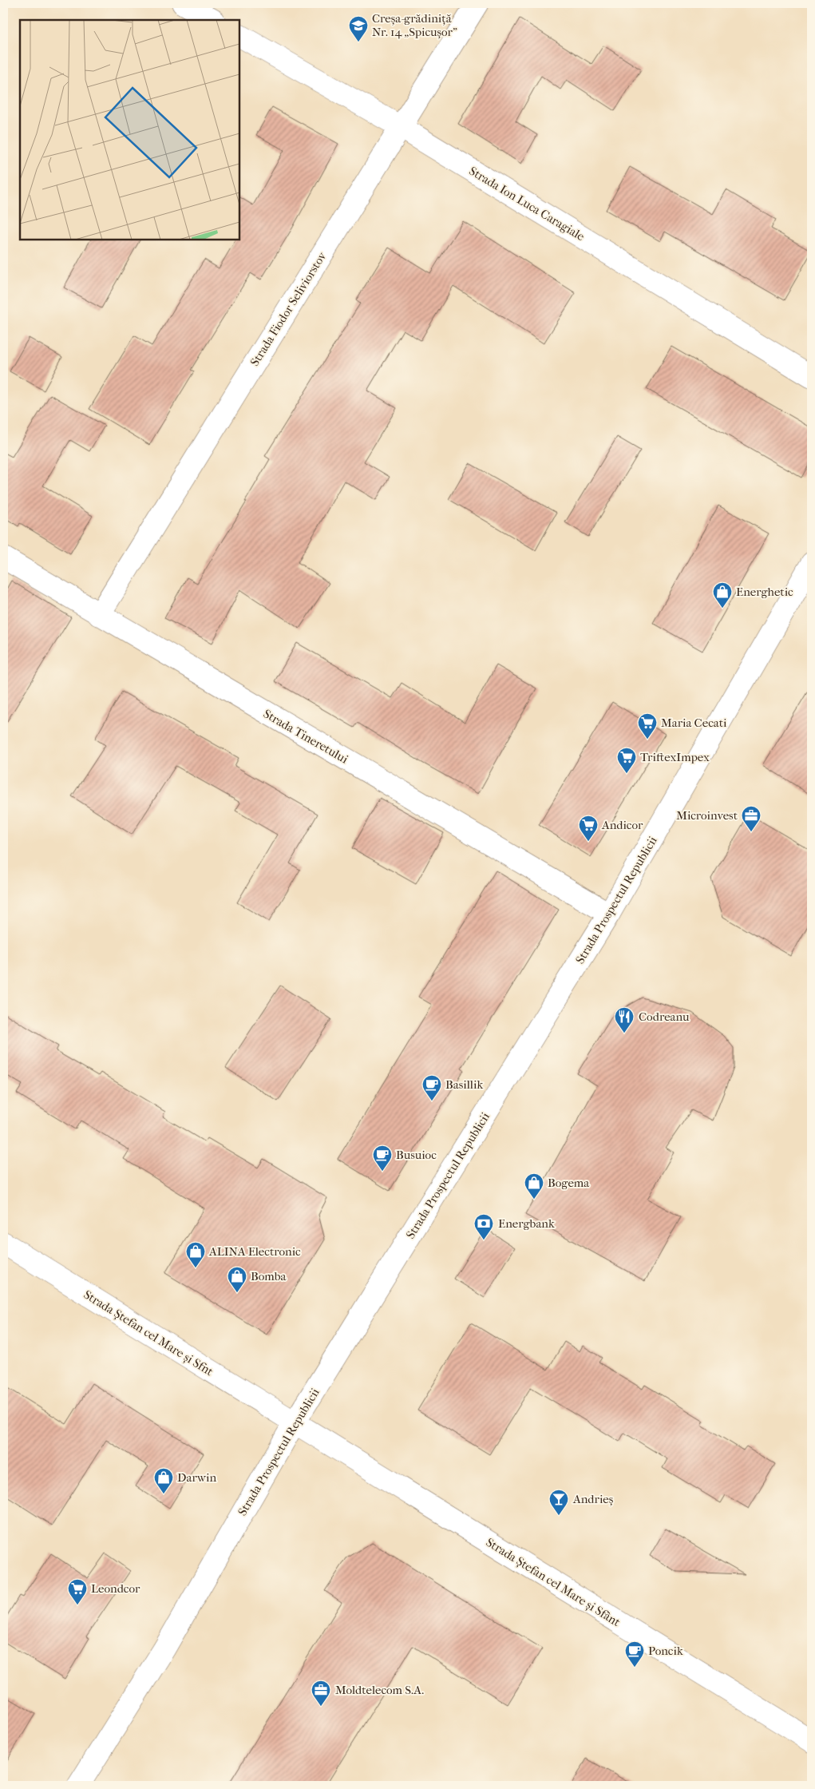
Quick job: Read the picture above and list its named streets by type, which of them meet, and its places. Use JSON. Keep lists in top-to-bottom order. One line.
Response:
{"streets":{"street":["Strada Ion Luca Caragiale","Strada Fiodor Seliviorstov","Strada Tineretului","Strada Prospectul Republicii","Strada Ștefan cel Mare și Sfnt","Strada Ștefan cel Mare și Sfânt"]},"crossings":[["Strada Ion Luca Caragiale","Strada Fiodor Seliviorstov"],["Strada Fiodor Seliviorstov","Strada Tineretului"],["Strada Tineretului","Strada Prospectul Republicii"],["Strada Prospectul Republicii","Strada Ștefan cel Mare și Sfnt"],["Strada Prospectul Republicii","Strada Ștefan cel Mare și Sfânt"],["Strada Ștefan cel Mare și Sfnt","Strada Ștefan cel Mare și Sfânt"]],"places":{"school or university":["Creșa-grădiniță Nr. 14 „Spicușor”"],"shop":["Energhetic","Bogema","ALINA Electronic","Bomba","Darwin"],"supermarket":["Maria Cecati","TriftexImpex","Andicor","Leondcor"],"office":["Microinvest","Moldtelecom S.A."],"restaurant":["Codreanu"],"cafe":["Basillik","Busuioc","Poncik"],"bank":["Energbank"],"bar":["Andrieș"]}}
